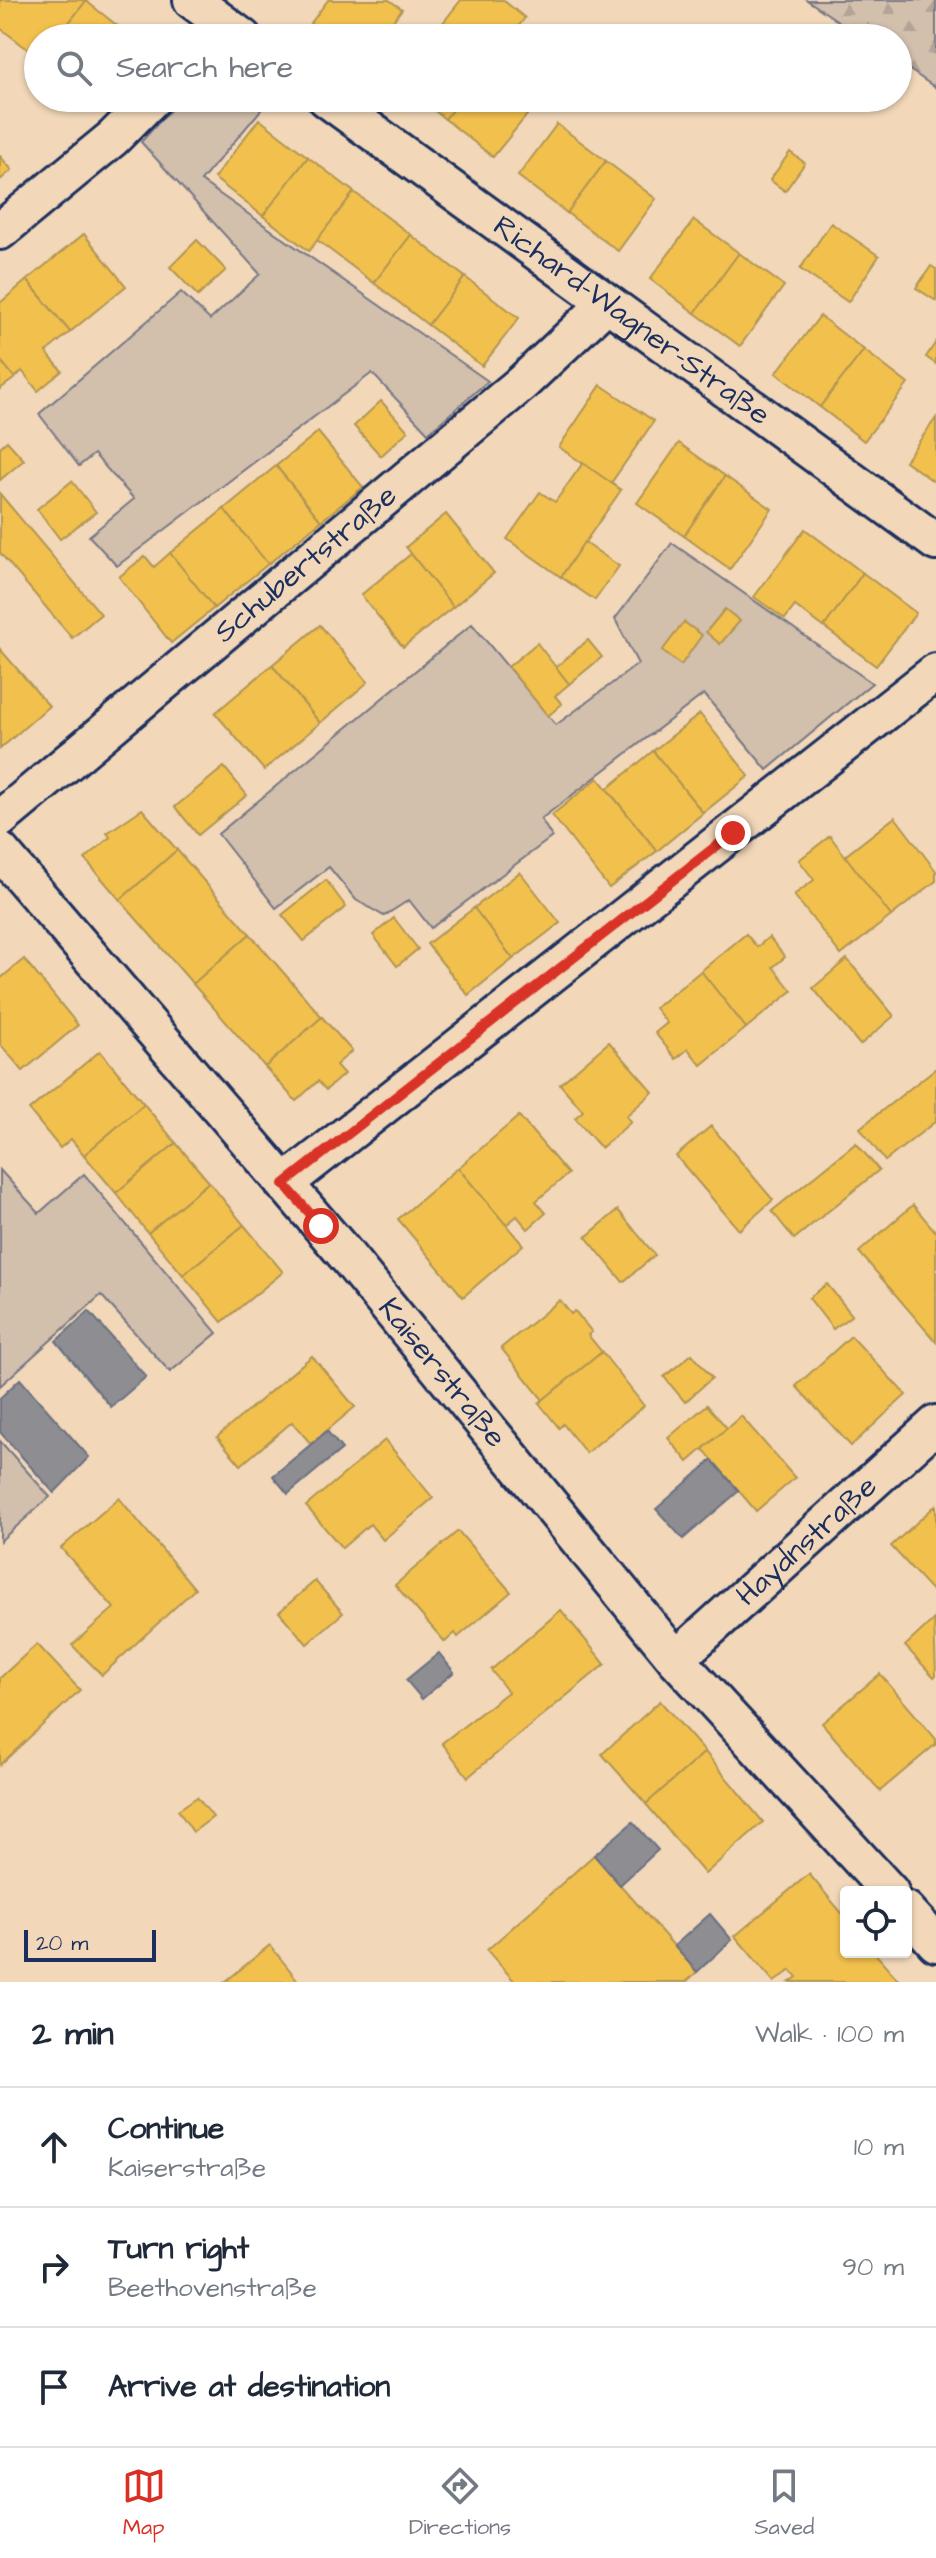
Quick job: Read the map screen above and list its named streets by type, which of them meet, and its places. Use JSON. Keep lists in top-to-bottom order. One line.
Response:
{"streets":{"street":["Richard-Wagner-Straße","Schubertstraße","Kaiserstraße","Haydnstraße"]},"crossings":[["Richard-Wagner-Straße","Schubertstraße"],["Kaiserstraße","Haydnstraße"]],"scale_bar":"20 m","page":{"search":"Search here","scale":"20 m","heading":["2 min","Walk · 100 m"],"list":[["Continue","Kaiserstraße","10 m"],["Turn right","Beethovenstraße","90 m"],"Arrive at destination"],"nav":["Map","Directions","Saved"]}}
